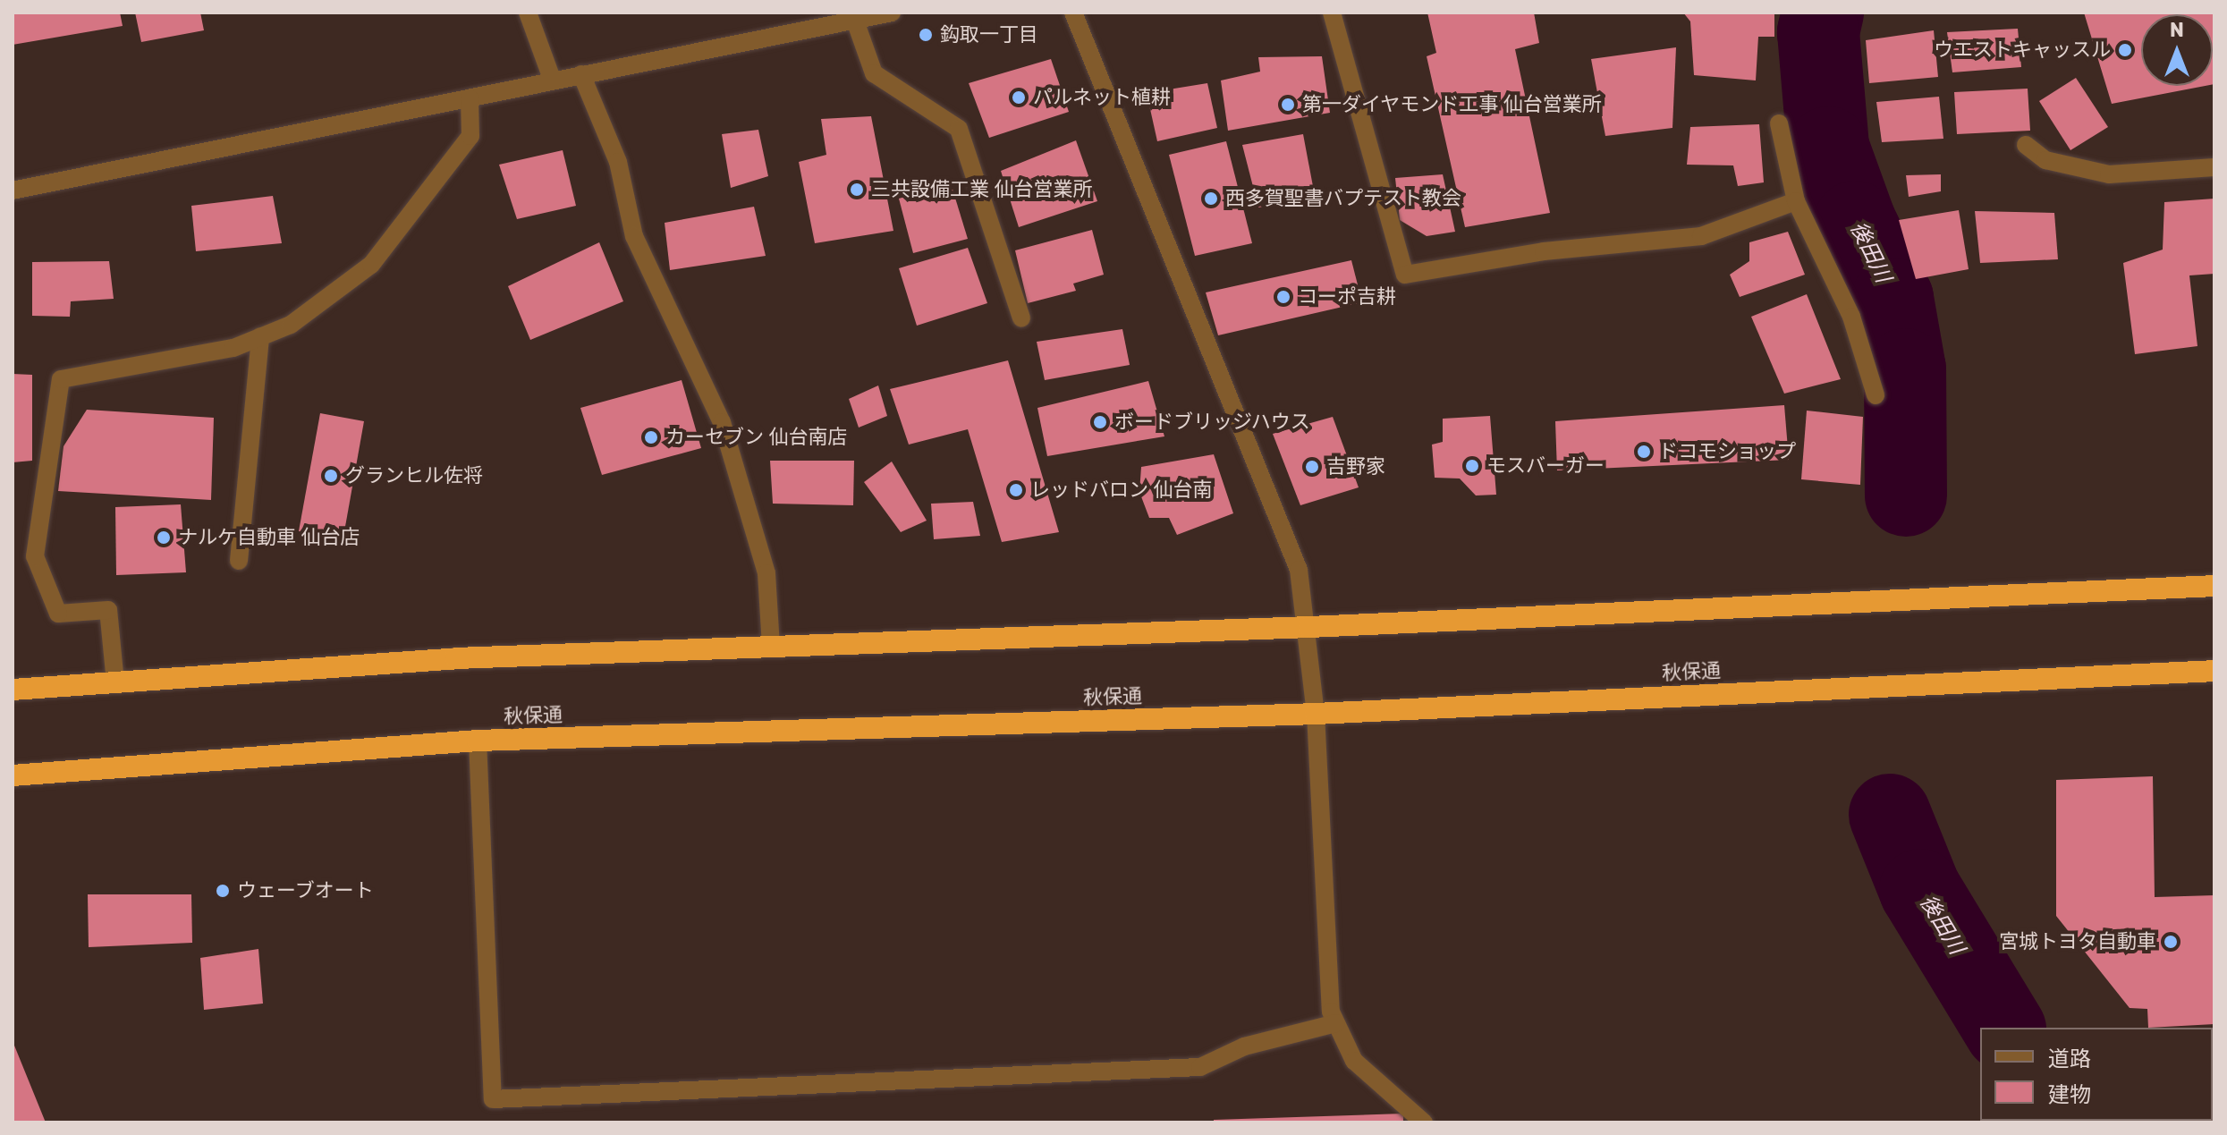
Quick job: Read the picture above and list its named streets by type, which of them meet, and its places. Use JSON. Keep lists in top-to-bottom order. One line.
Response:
{"streets":{"highway":["秋保通"]},"water":["後田川"],"places":["鈎取一丁目","ウエストキャッスル","パルネット植耕","第一ダイヤモンド工事 仙台営業所","三共設備工業 仙台営業所","西多賀聖書バプテスト教会","コーポ吉耕","ボードブリッジハウス","カーセブン 仙台南店","ドコモショップ","モスバーガー","吉野家","グランヒル佐将","レッドバロン 仙台南","ナルケ自動車 仙台店","ウェーブオート","宮城トヨタ自動車"],"legend":["道路","建物"],"north":"top"}
